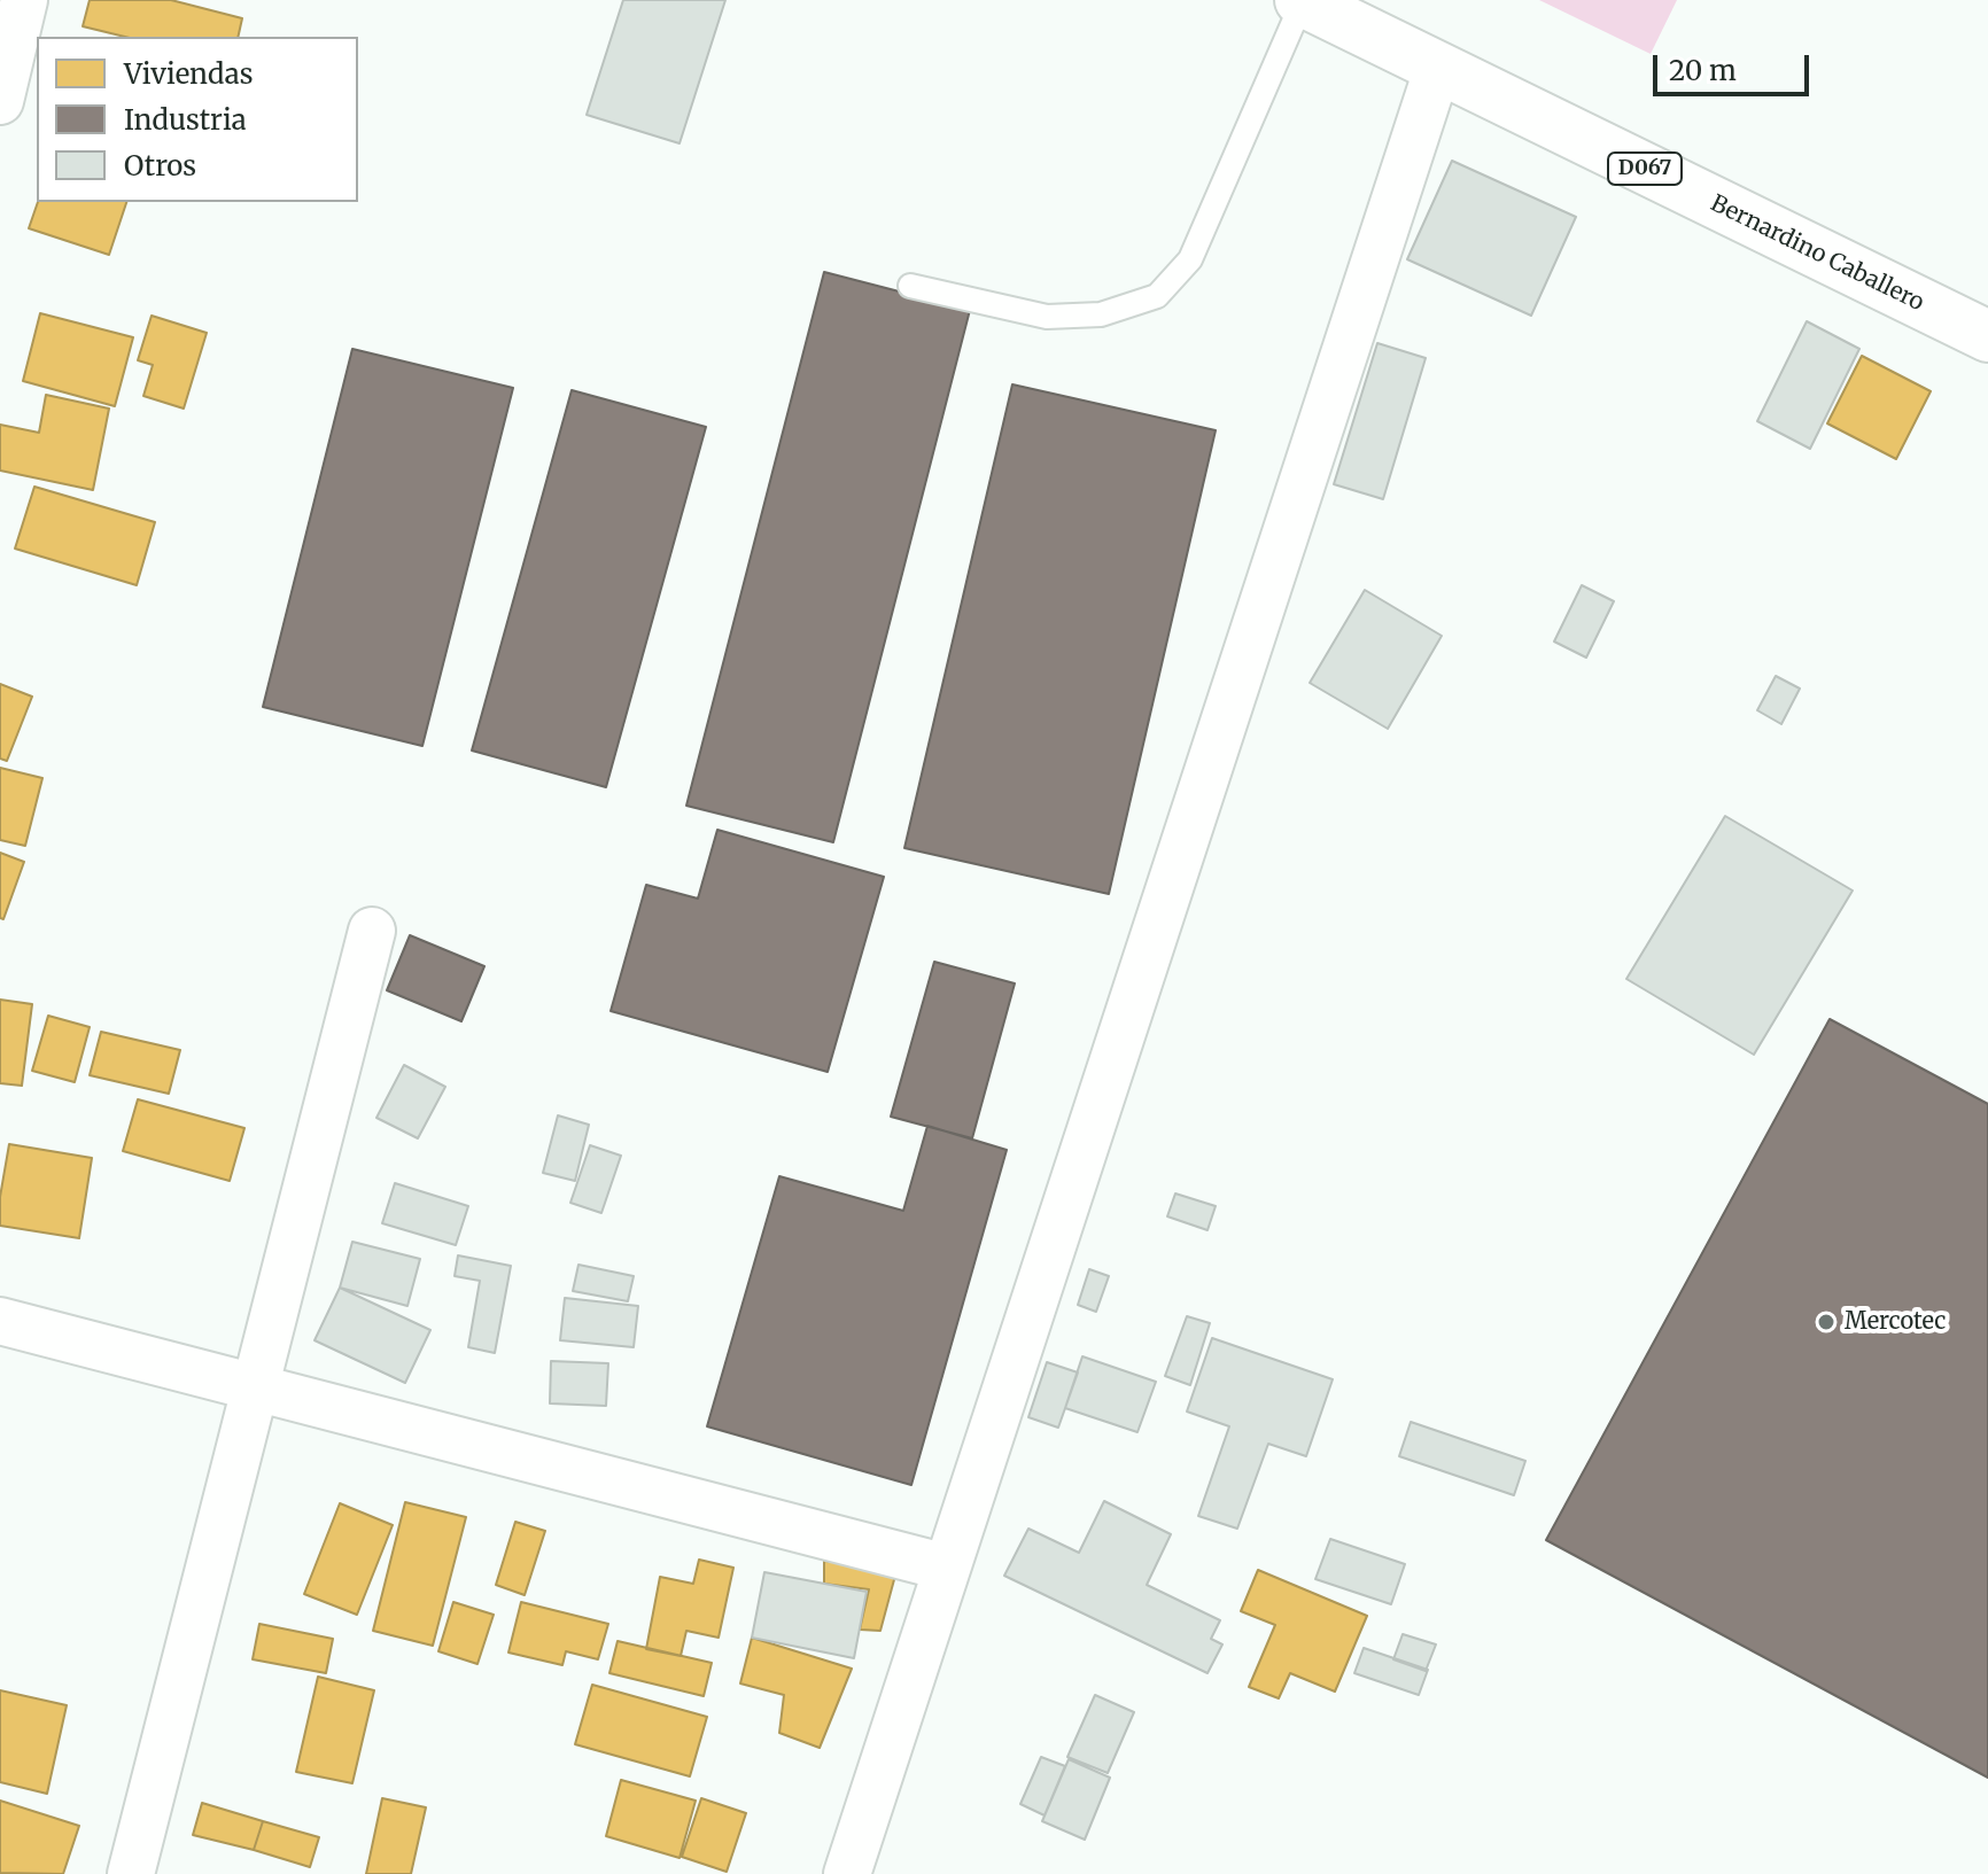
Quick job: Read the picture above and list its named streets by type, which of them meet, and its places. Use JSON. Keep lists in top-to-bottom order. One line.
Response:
{"streets":{"main road":["D067","Bernardino Caballero"]},"places":["Mercotec"],"legend":["Viviendas","Industria","Otros"],"scale_bar":"20 m"}
